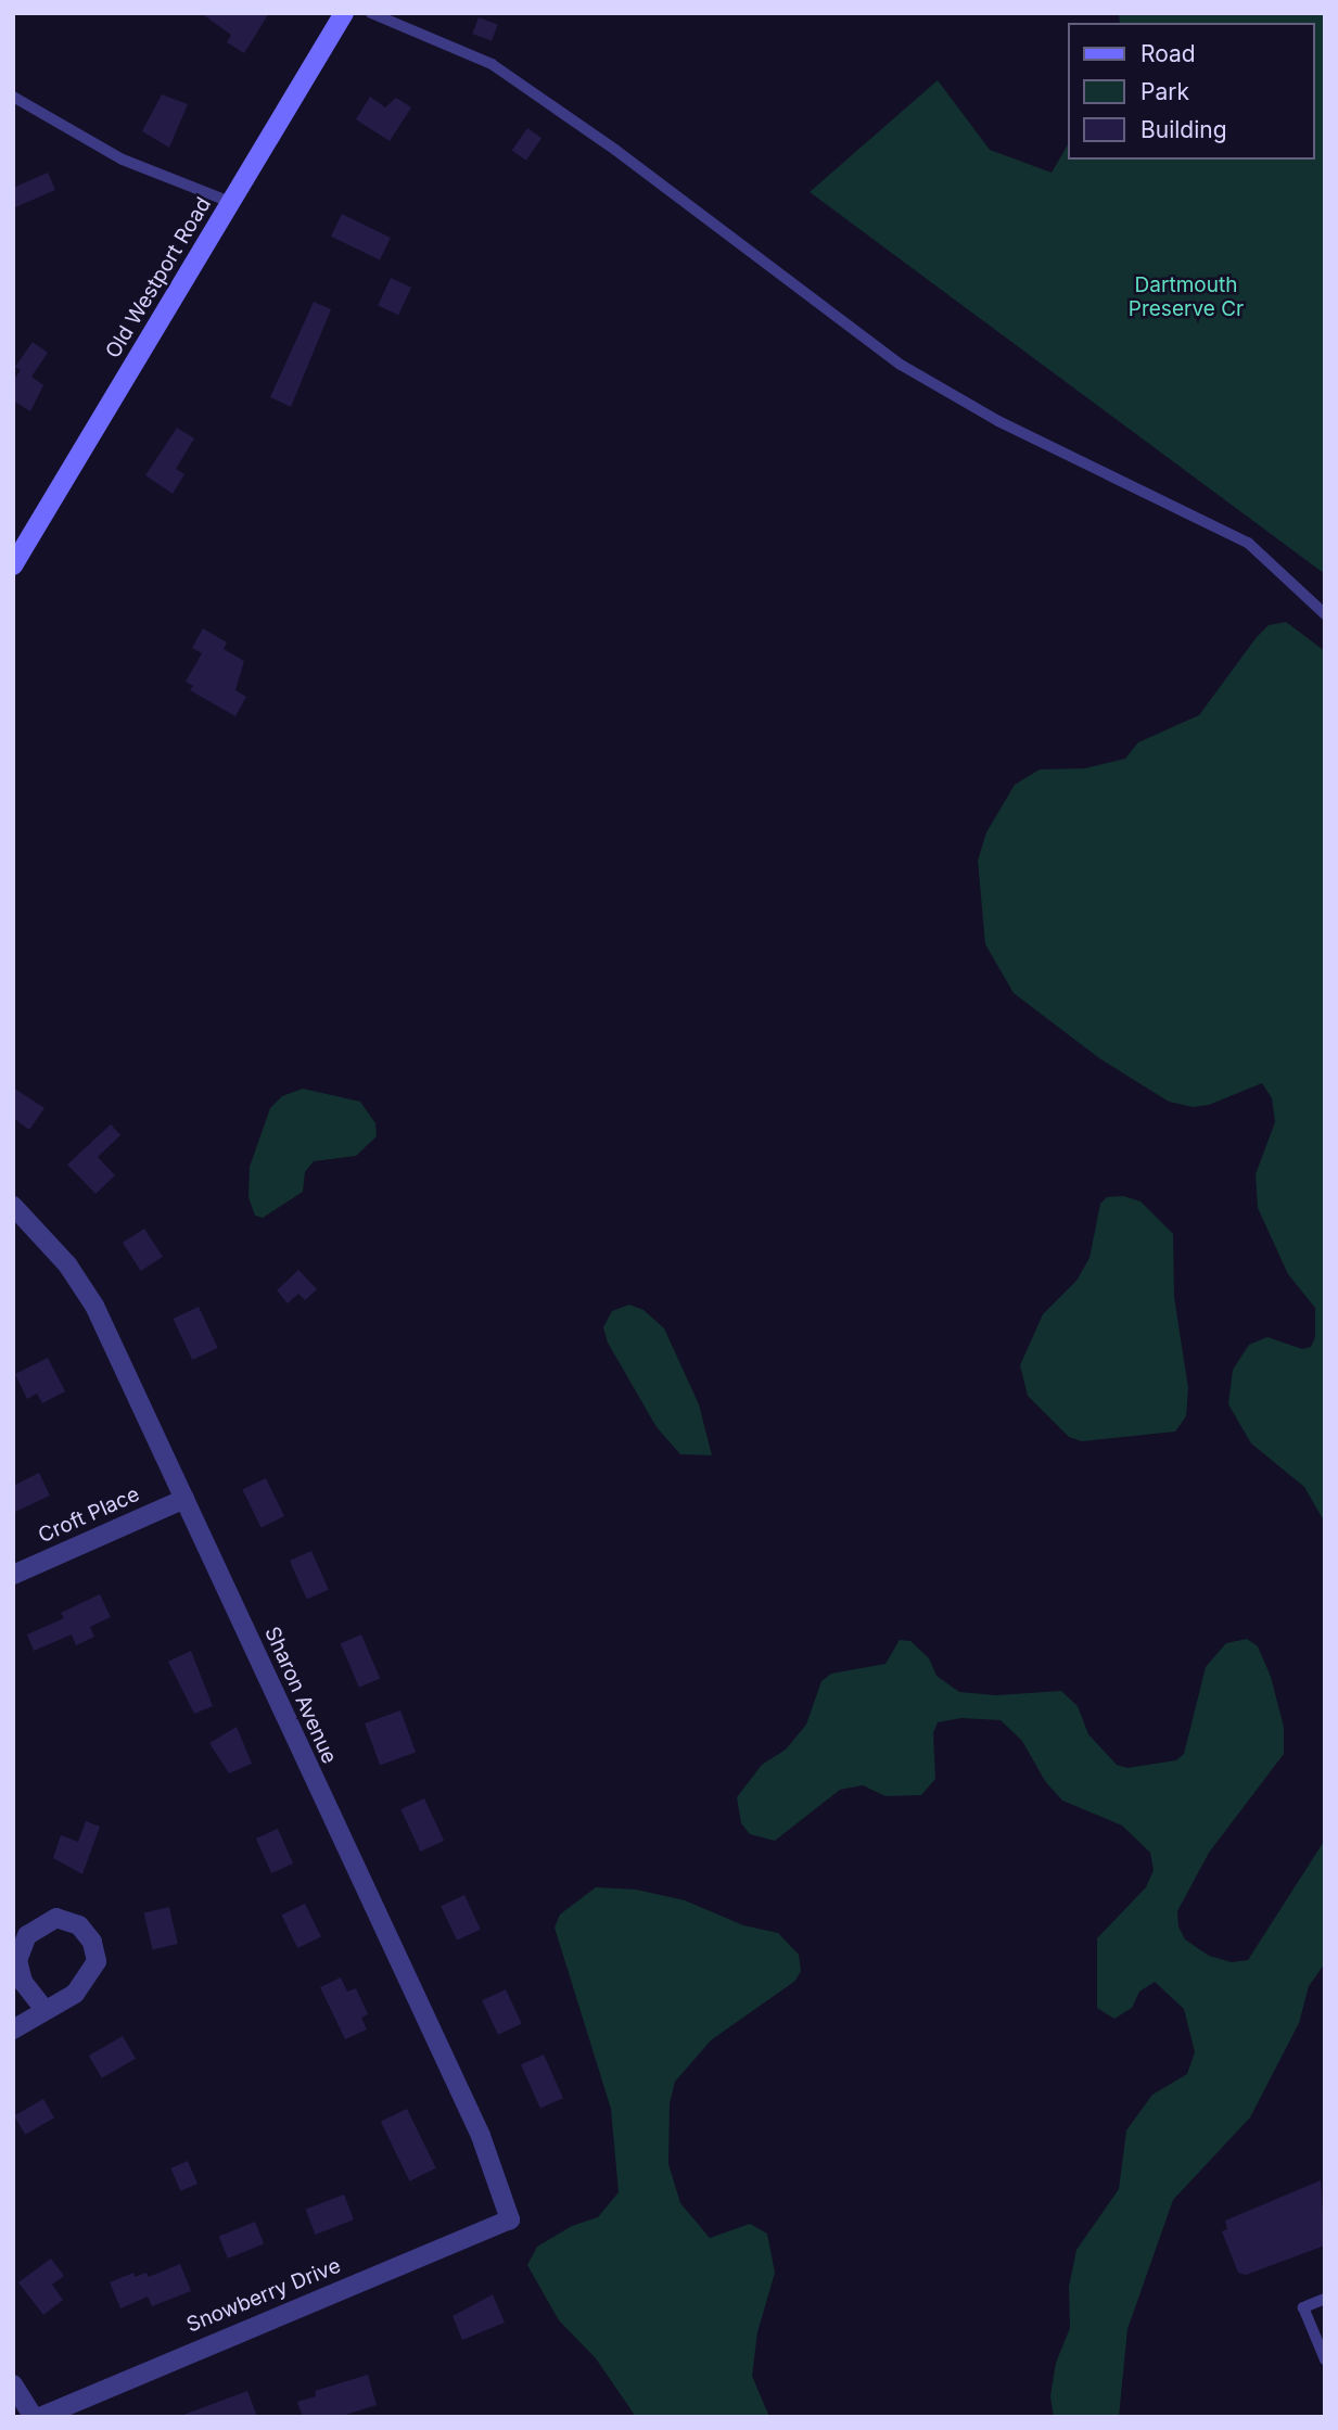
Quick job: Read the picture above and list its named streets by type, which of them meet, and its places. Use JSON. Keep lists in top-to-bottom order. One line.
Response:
{"streets":{"main road":["Old Westport Road"],"street":["Croft Place","Sharon Avenue","Snowberry Drive"]},"crossings":[["Croft Place","Sharon Avenue"],["Sharon Avenue","Snowberry Drive"]],"parks":["Dartmouth Preserve Cr"],"legend":["Road","Park","Building"]}
